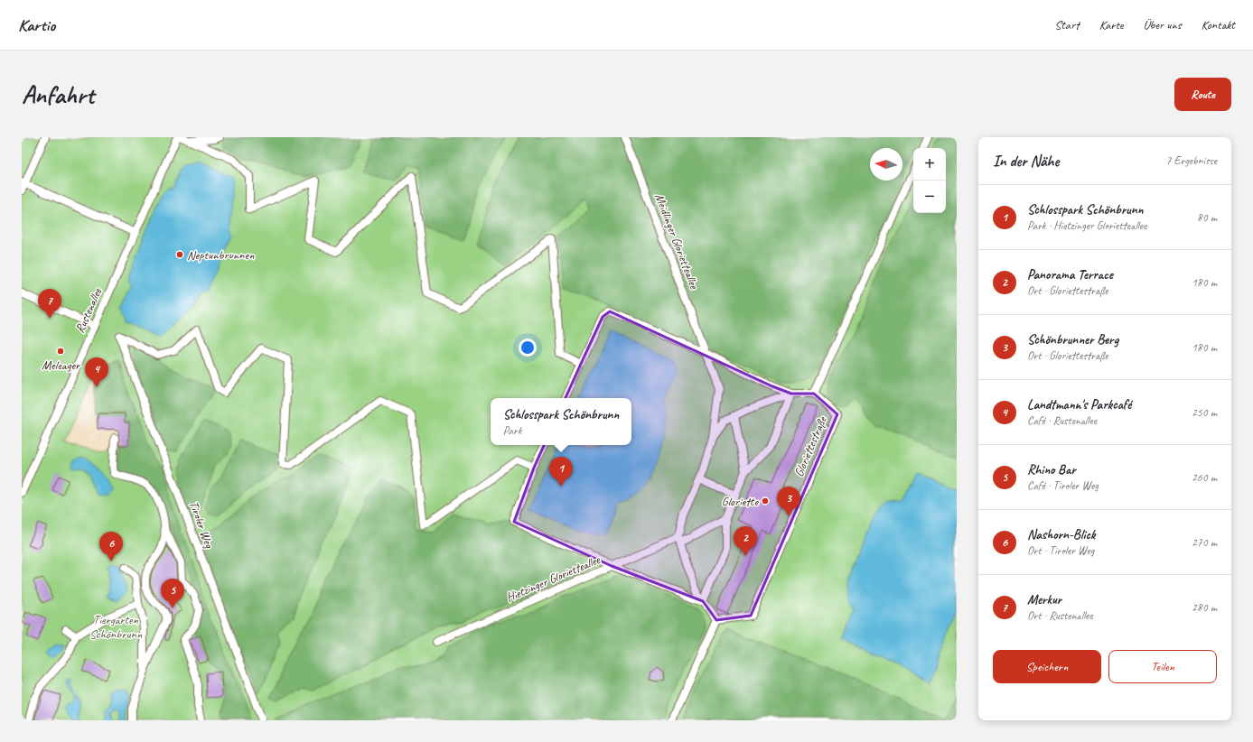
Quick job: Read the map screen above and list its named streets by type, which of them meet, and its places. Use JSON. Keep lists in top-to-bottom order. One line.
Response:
{"streets":{"street":["Meidlinger Glorietteallee","Rustenallee","Gloriettestraße","Tiroler Weg","Hietzinger Glorietteallee"]},"parks":["Tiergarten Schönbrunn"],"places":["Neptunbrunnen","Meleager","Gloriette"],"north":"left","page":{"header":"Kartio","nav":["Start","Karte","Über uns","Kontakt"],"buttons":["Route",["Speichern","Teilen"]],"title":"Anfahrt","heading":["In der Nähe","7 Ergebnisse"],"map_buttons":["+","−"],"list":[{"mark":"1","name":"Schlosspark Schönbrunn","note":"Park · Hietzinger Glorietteallee","value":"80 m"},{"mark":"2","name":"Panorama Terrace","note":"Ort · Gloriettestraße","value":"180 m"},{"mark":"3","name":"Schönbrunner Berg","note":"Ort · Gloriettestraße","value":"180 m"},{"mark":"4","name":"Landtmann's Parkcafé","note":"Café · Rustenallee","value":"250 m"},{"mark":"5","name":"Rhino Bar","note":"Café · Tiroler Weg","value":"260 m"},{"mark":"6","name":"Nashorn-Blick","note":"Ort · Tiroler Weg","value":"270 m"},{"mark":"7","name":"Merkur","note":"Ort · Rustenallee","value":"280 m"}],"pins":["7","4","1","3","2","6","5"],"popup":["Schlosspark Schönbrunn","Park"]}}
